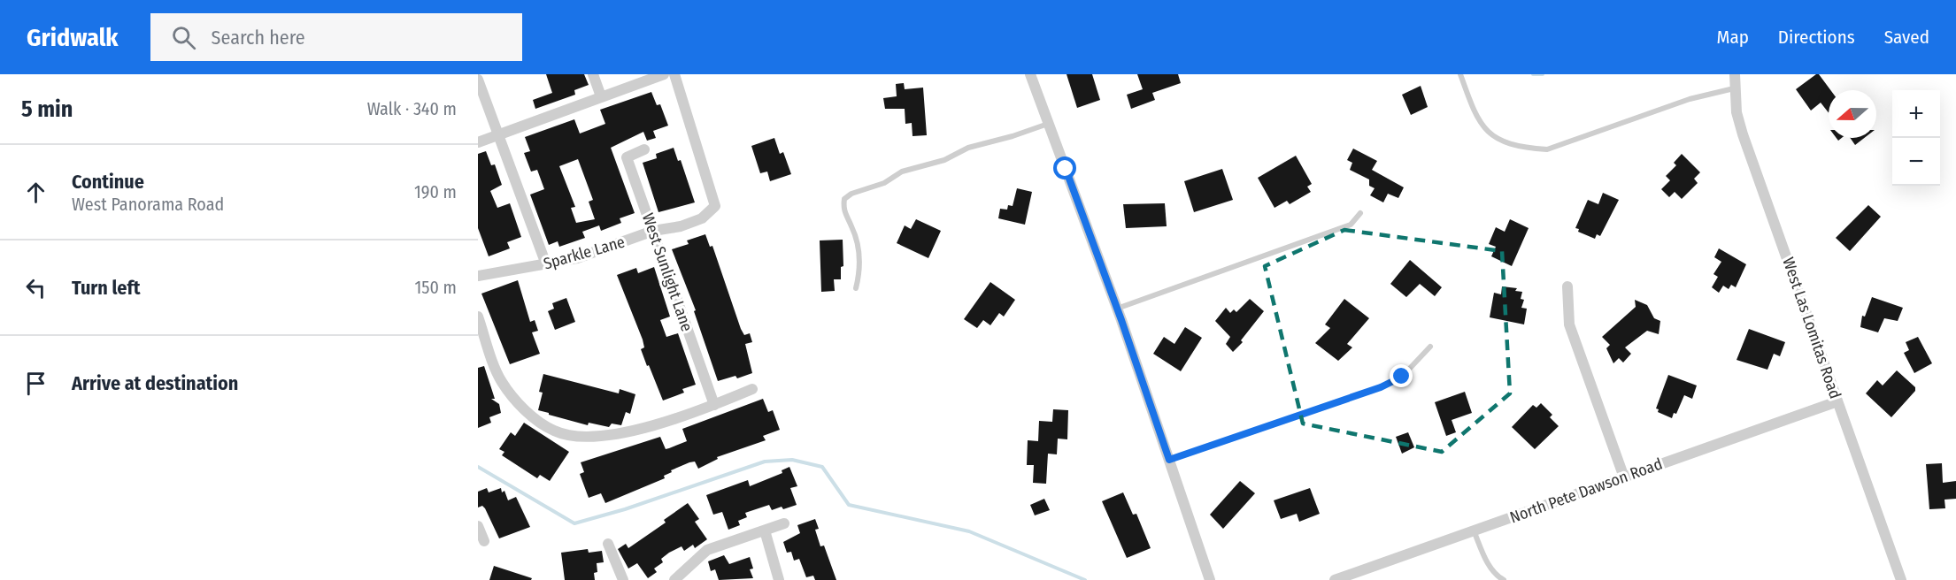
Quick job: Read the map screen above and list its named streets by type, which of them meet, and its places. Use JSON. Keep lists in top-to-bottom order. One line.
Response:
{"streets":{"street":["Sparkle Lane","West Sunlight Lane","West Las Lomitas Road","North Pete Dawson Road"]},"crossings":[["Sparkle Lane","West Sunlight Lane"],["West Las Lomitas Road","North Pete Dawson Road"]],"north":"left","page":{"header":"Gridwalk","search":"Search here","nav":["Map","Directions","Saved"],"heading":["5 min","Walk · 340 m"],"map_buttons":["+","−"],"list":[["Continue","West Panorama Road","190 m"],["Turn left","150 m"],"Arrive at destination"]}}
